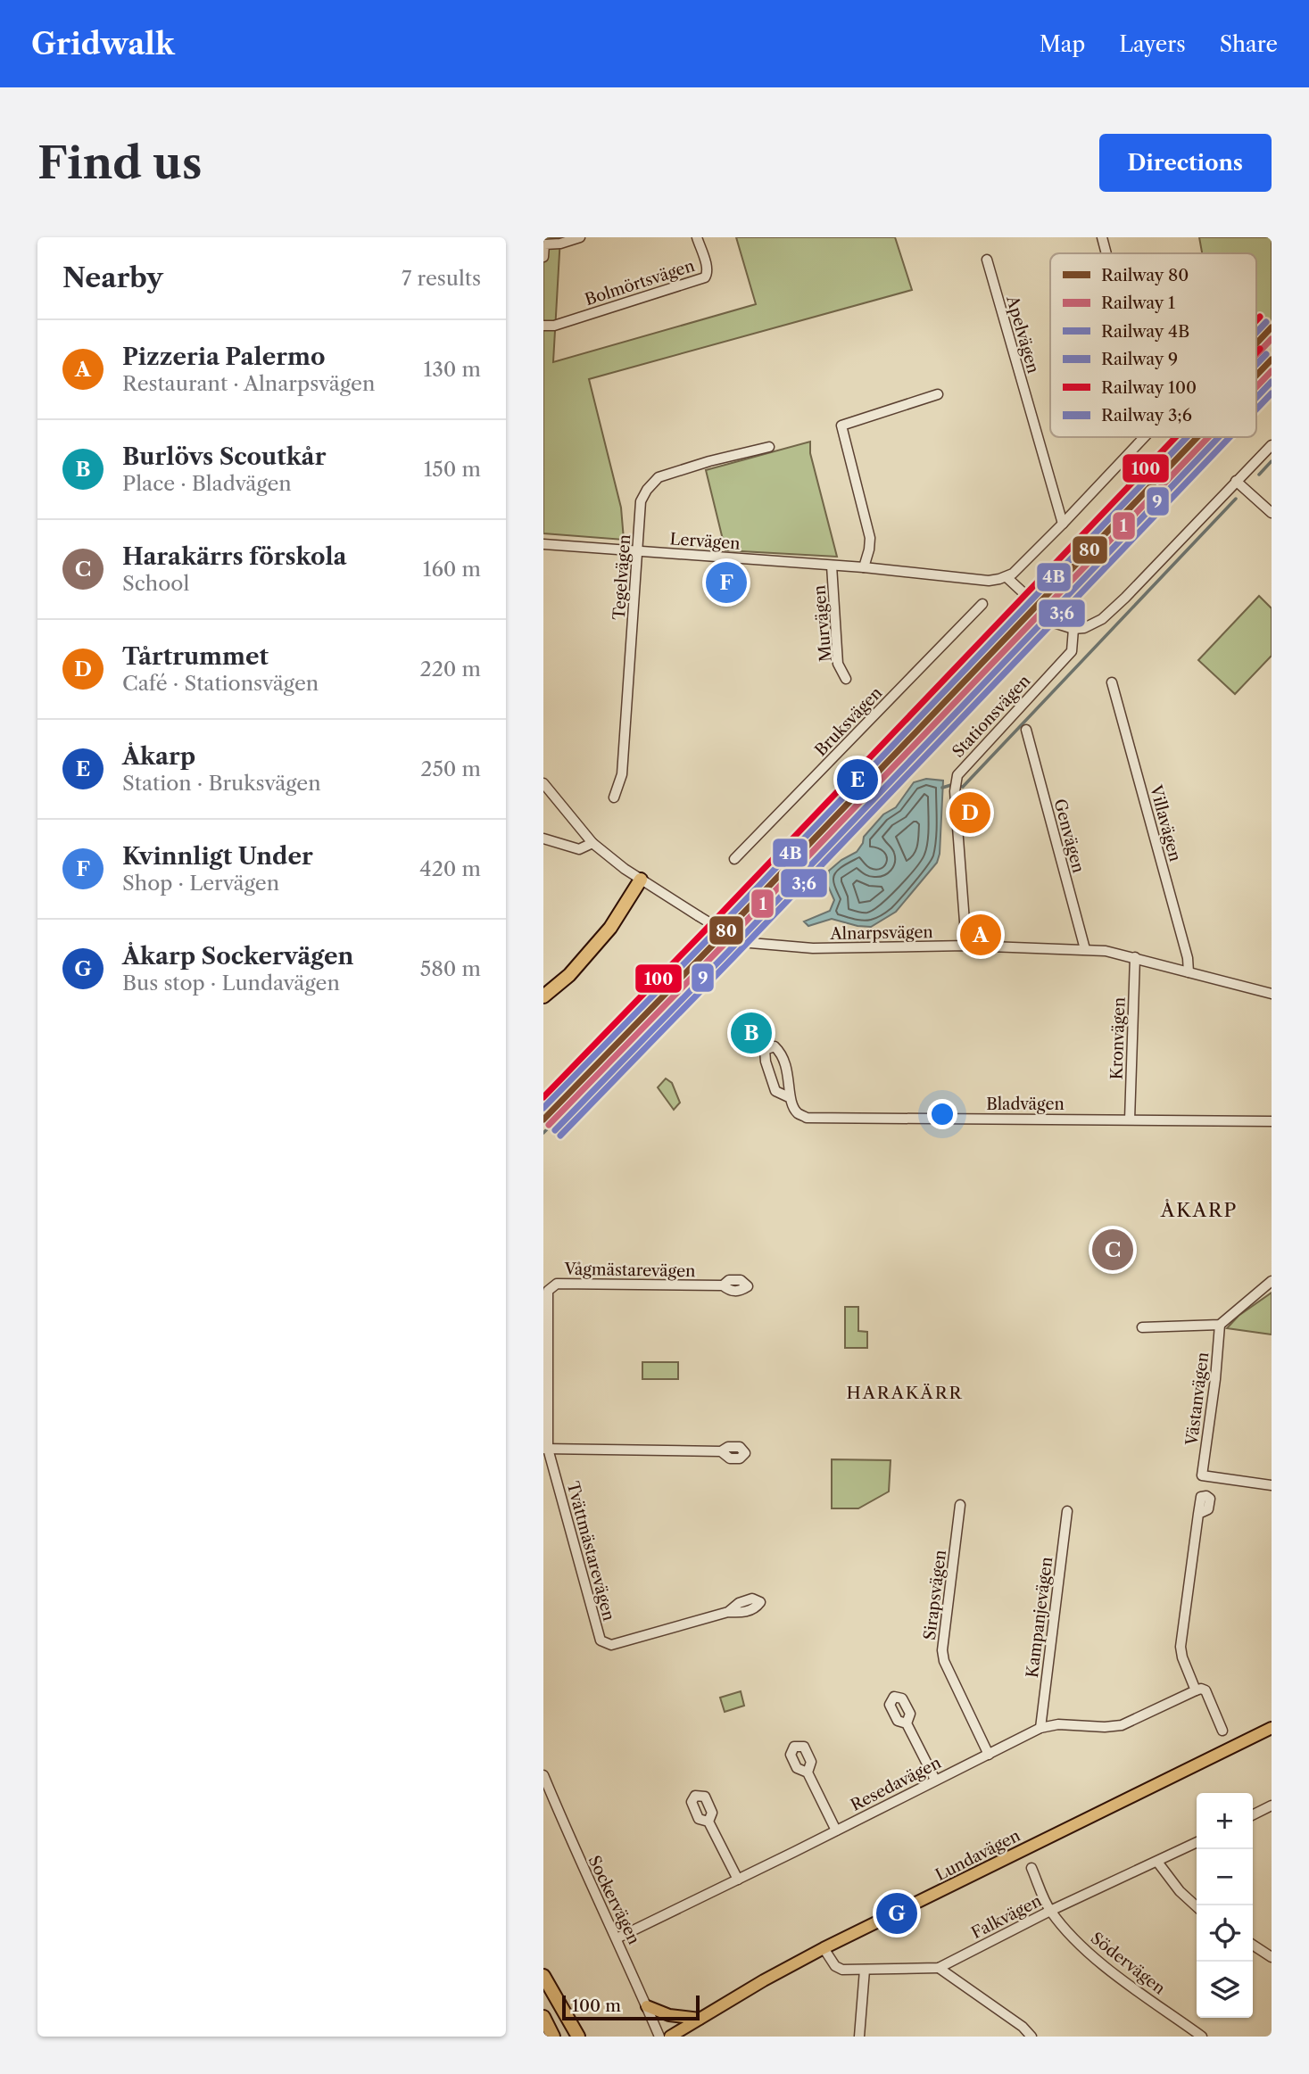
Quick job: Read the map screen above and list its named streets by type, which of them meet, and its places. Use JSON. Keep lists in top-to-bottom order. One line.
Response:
{"streets":{"main road":["Lundavägen"],"street":["Bolmörtsvägen","Apelvägen","Lervägen","Tegelvägen","Murvägen","Stationsvägen","Bruksvägen","Villavägen","Genvägen","Alnarpsvägen","Kronvägen","Bladvägen","Vågmästarevägen","Västanvägen","Tvättmästarevägen","Sirapsvägen","Kampanjevägen","Resedavägen","Sockervägen","Falkvägen","Södervägen"]},"crossings":[["Lervägen","Tegelvägen"],["Lervägen","Murvägen"],["Stationsvägen","Alnarpsvägen"],["Villavägen","Alnarpsvägen"],["Genvägen","Alnarpsvägen"],["Alnarpsvägen","Kronvägen"],["Kronvägen","Bladvägen"],["Vågmästarevägen","Tvättmästarevägen"],["Sirapsvägen","Resedavägen"],["Kampanjevägen","Resedavägen"],["Resedavägen","Sockervägen"],["Lundavägen","Falkvägen"],["Falkvägen","Södervägen"]],"districts":["ÅKARP","HARAKÄRR"],"lines":["rail line 100","rail line 4B","rail line 80","rail line 1","rail line 9","rail line 3;6"],"legend":["Railway 80","Railway 1","Railway 4B","Railway 9","Railway 100","Railway 3;6"],"scale_bar":"100 m","page":{"header":"Gridwalk","nav":["Map","Layers","Share"],"buttons":"Directions","title":"Find us","heading":["Nearby","7 results"],"list":[{"mark":"A","name":"Pizzeria Palermo","note":"Restaurant · Alnarpsvägen","value":"130 m"},{"mark":"B","name":"Burlövs Scoutkår","note":"Place · Bladvägen","value":"150 m"},{"mark":"C","name":"Harakärrs förskola","note":"School","value":"160 m"},{"mark":"D","name":"Tårtrummet","note":"Café · Stationsvägen","value":"220 m"},{"mark":"E","name":"Åkarp","note":"Station · Bruksvägen","value":"250 m"},{"mark":"F","name":"Kvinnligt Under","note":"Shop · Lervägen","value":"420 m"},{"mark":"G","name":"Åkarp Sockervägen","note":"Bus stop · Lundavägen","value":"580 m"}],"pins":["F","E","D","A","B","C","G"],"map_buttons":["+","−"],"scale":"100 m"}}
